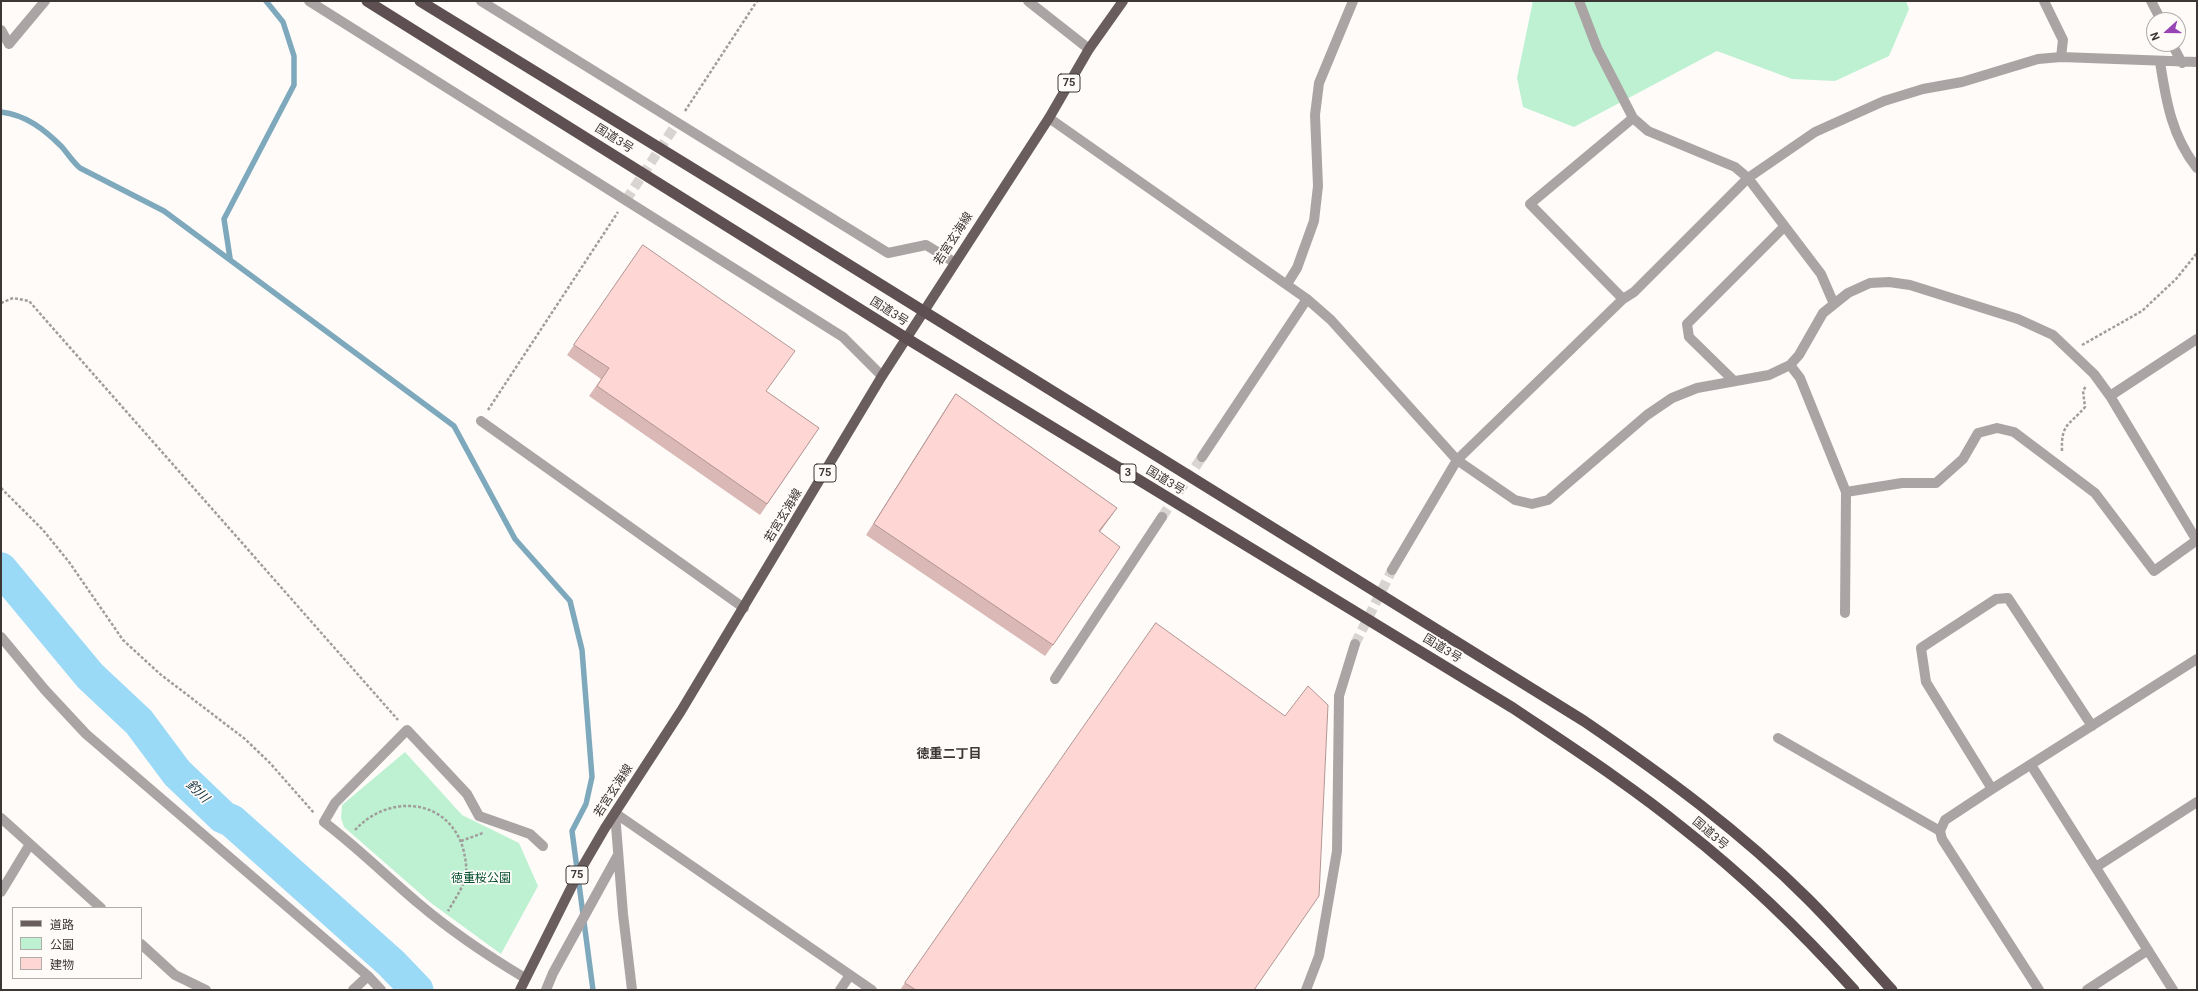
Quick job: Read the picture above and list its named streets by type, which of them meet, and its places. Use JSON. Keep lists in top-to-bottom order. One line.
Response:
{"streets":{"highway":["国道3号","3"],"main road":["75","若宮玄海線"]},"crossings":[["国道3号","若宮玄海線"]],"districts":["徳重二丁目"],"water":["釣川"],"parks":["徳重桜公園"],"legend":["道路","公園","建物"],"north":"left"}
